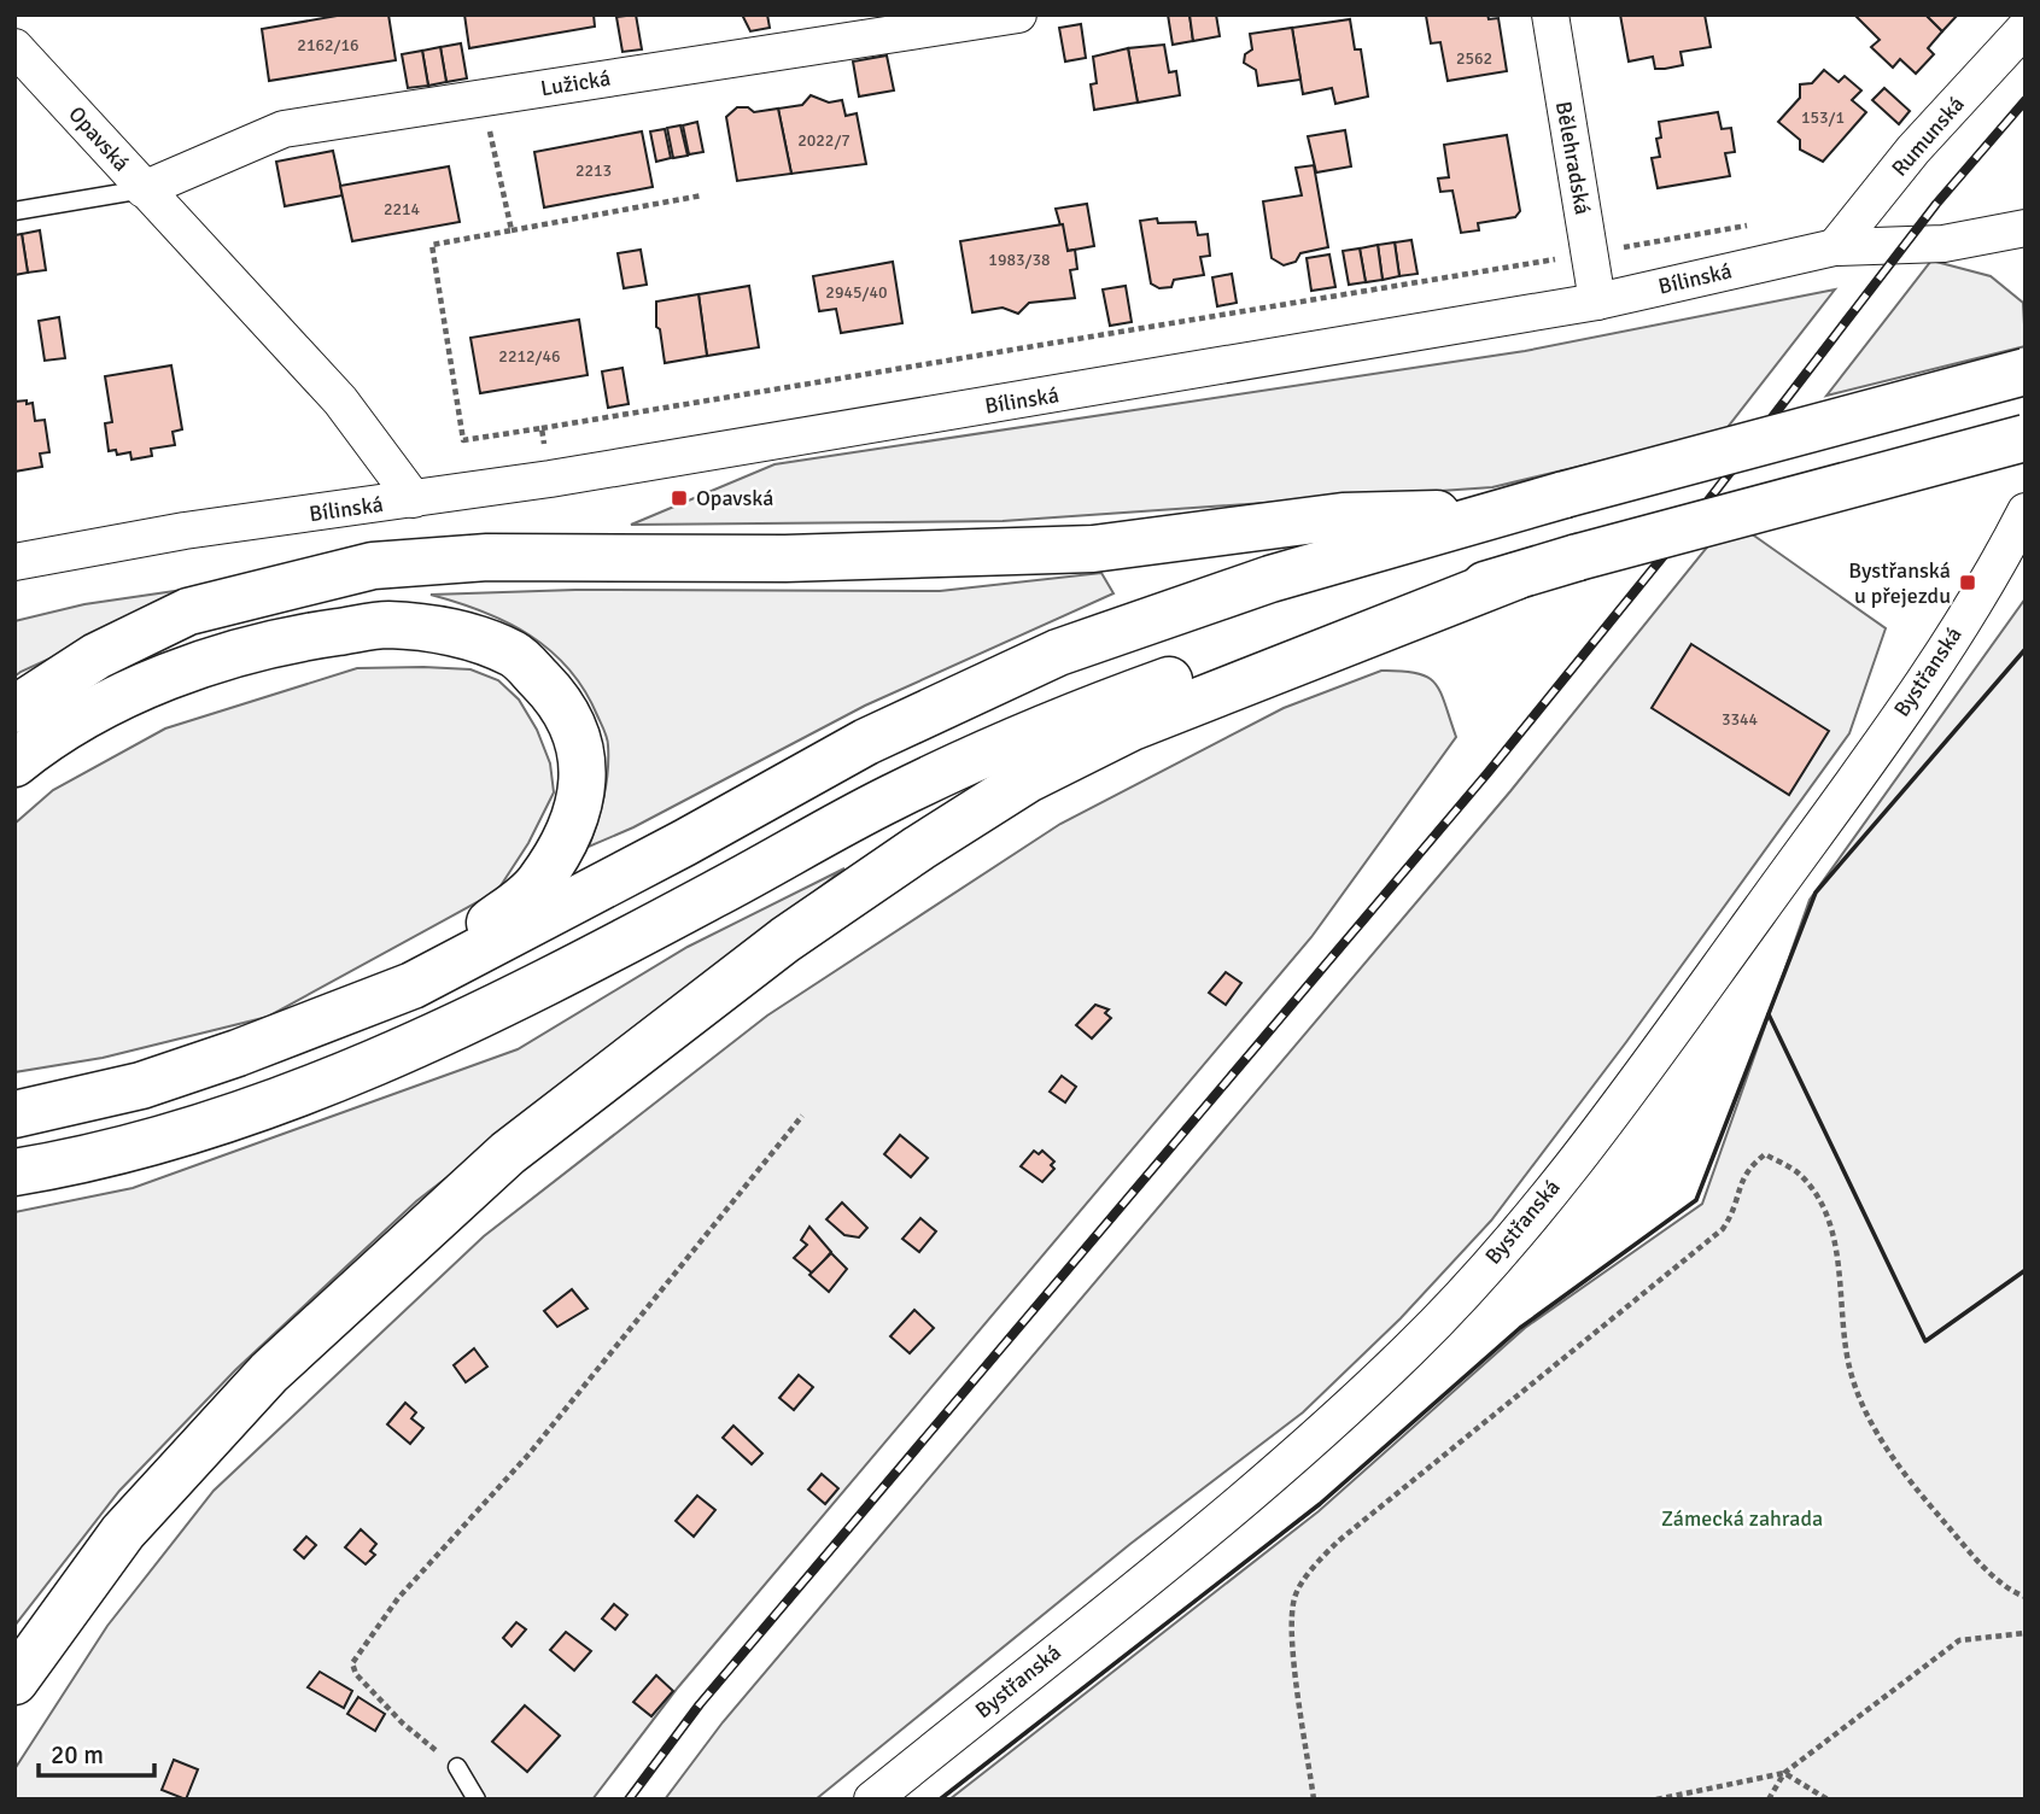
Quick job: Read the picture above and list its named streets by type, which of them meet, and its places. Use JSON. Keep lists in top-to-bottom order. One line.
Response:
{"streets":{"street":["Lužická","Rumunská","Opavská","Bělehradská","Bílinská","Bystřanská"]},"crossings":[["Lužická","Opavská"],["Rumunská","Bílinská"],["Opavská","Bílinská"],["Bělehradská","Bílinská"]],"parks":["Zámecká zahrada"],"places":{"transit":["Opavská","Bystřanská u přejezdu"]},"house_numbers":["2162/16","2562","153/1","2022/7","2213","2214","1983/38","2945/40","2212/46","3344"],"scale_bar":"20 m"}
